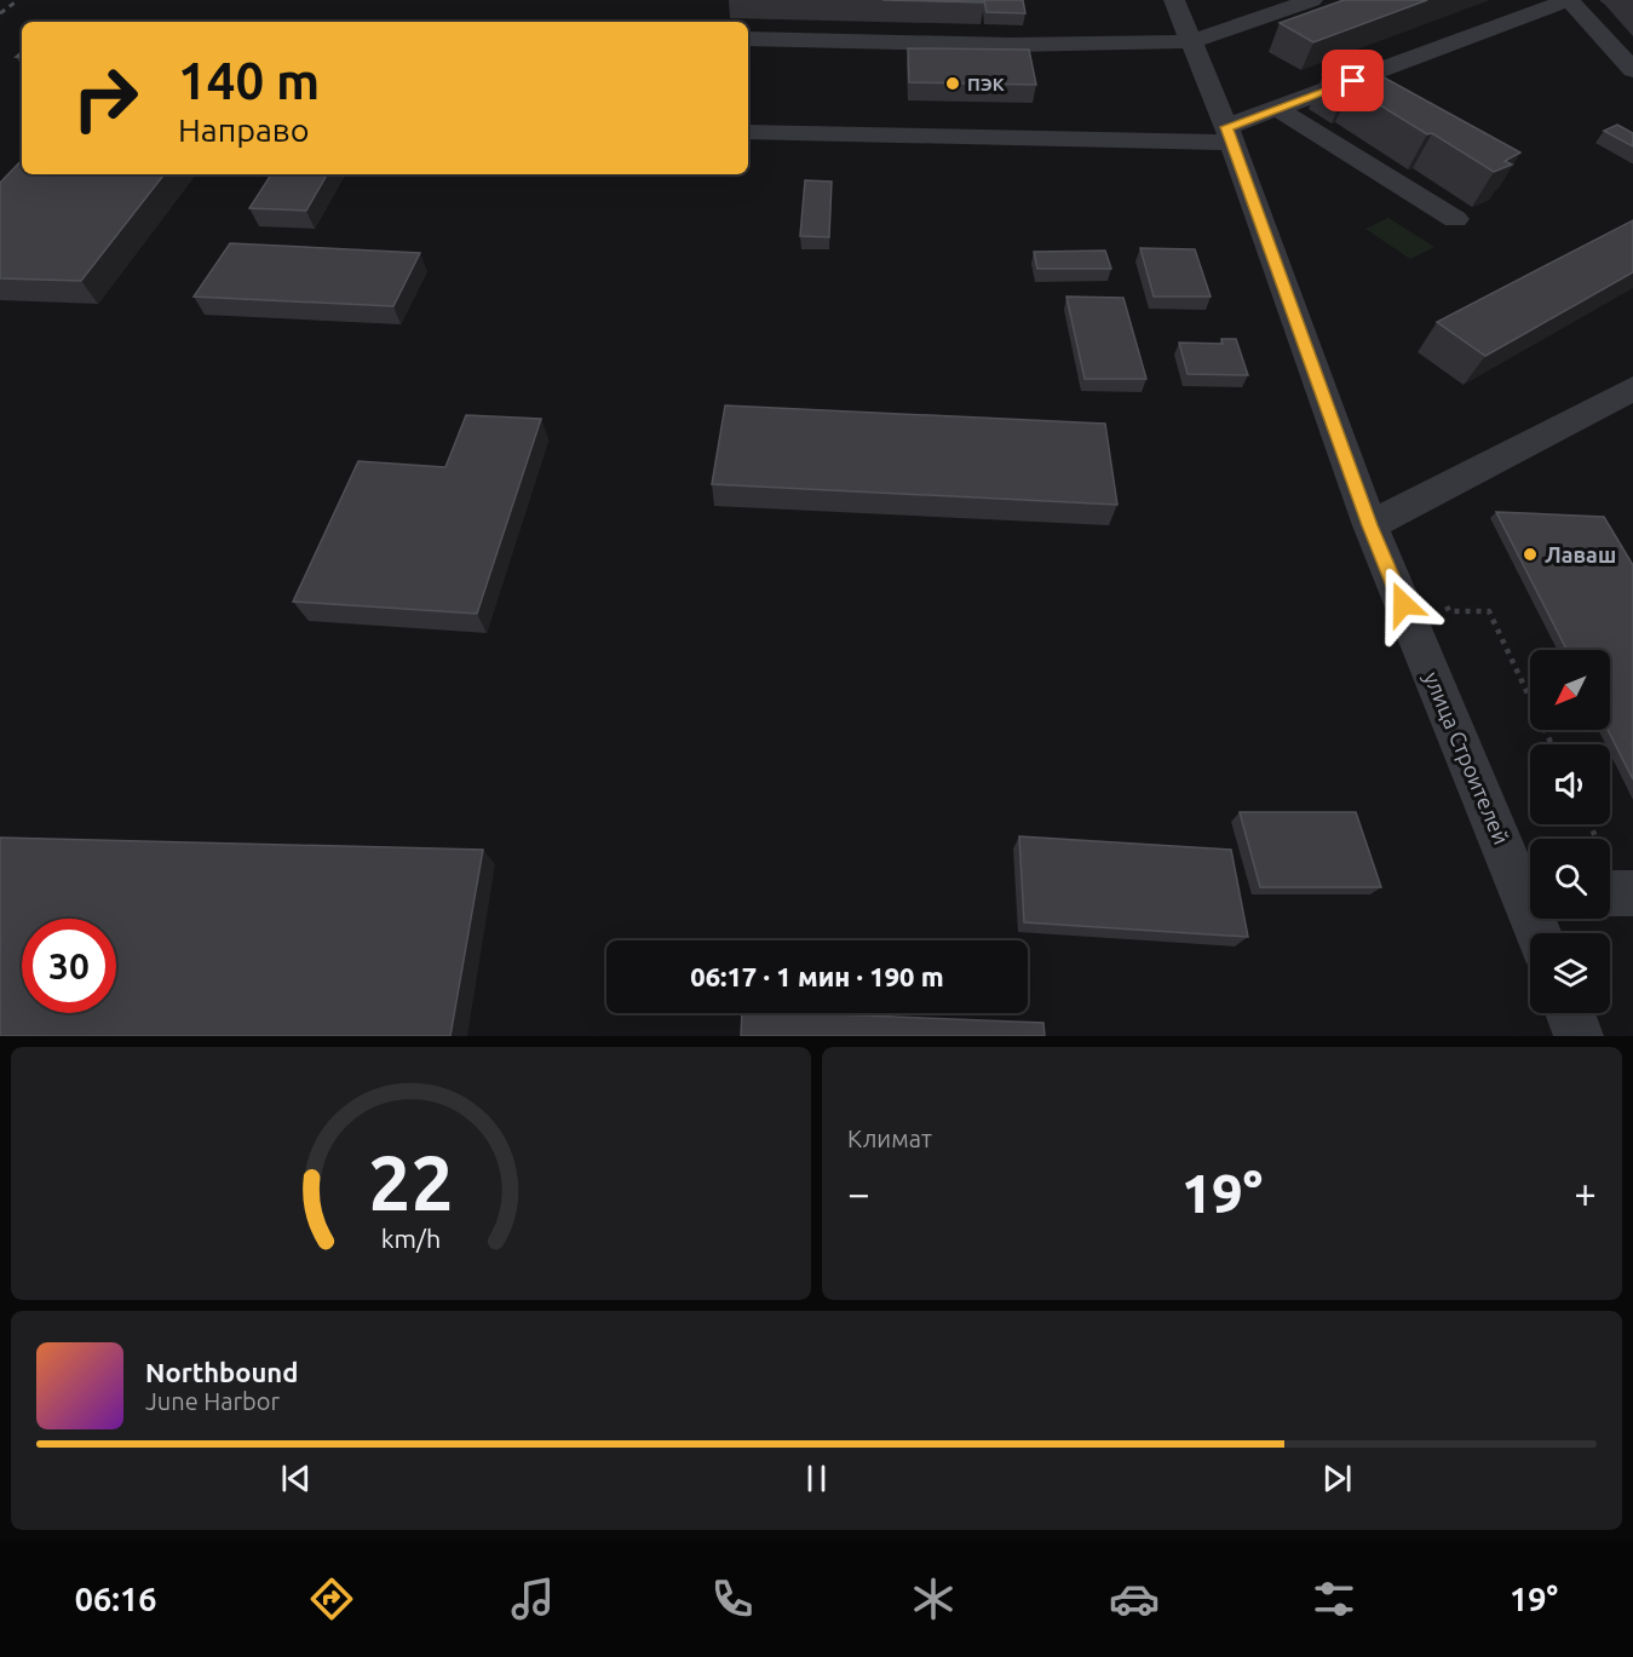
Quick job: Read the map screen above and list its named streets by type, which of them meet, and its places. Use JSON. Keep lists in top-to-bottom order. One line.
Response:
{"streets":{"street":["улица Строителей"]},"places":["ПЭК","Лаваш"],"north":"bottom left","page":{"turn":["140 m","Направо"],"limit":"30","trip":"06:17 · 1 мин · 190 m","tile":"Климат","heat":["−","19°","+"],"song":["Northbound","June Harbor"],"tabs":["06:16","19°"],"gauge":["22","km/h"]}}
